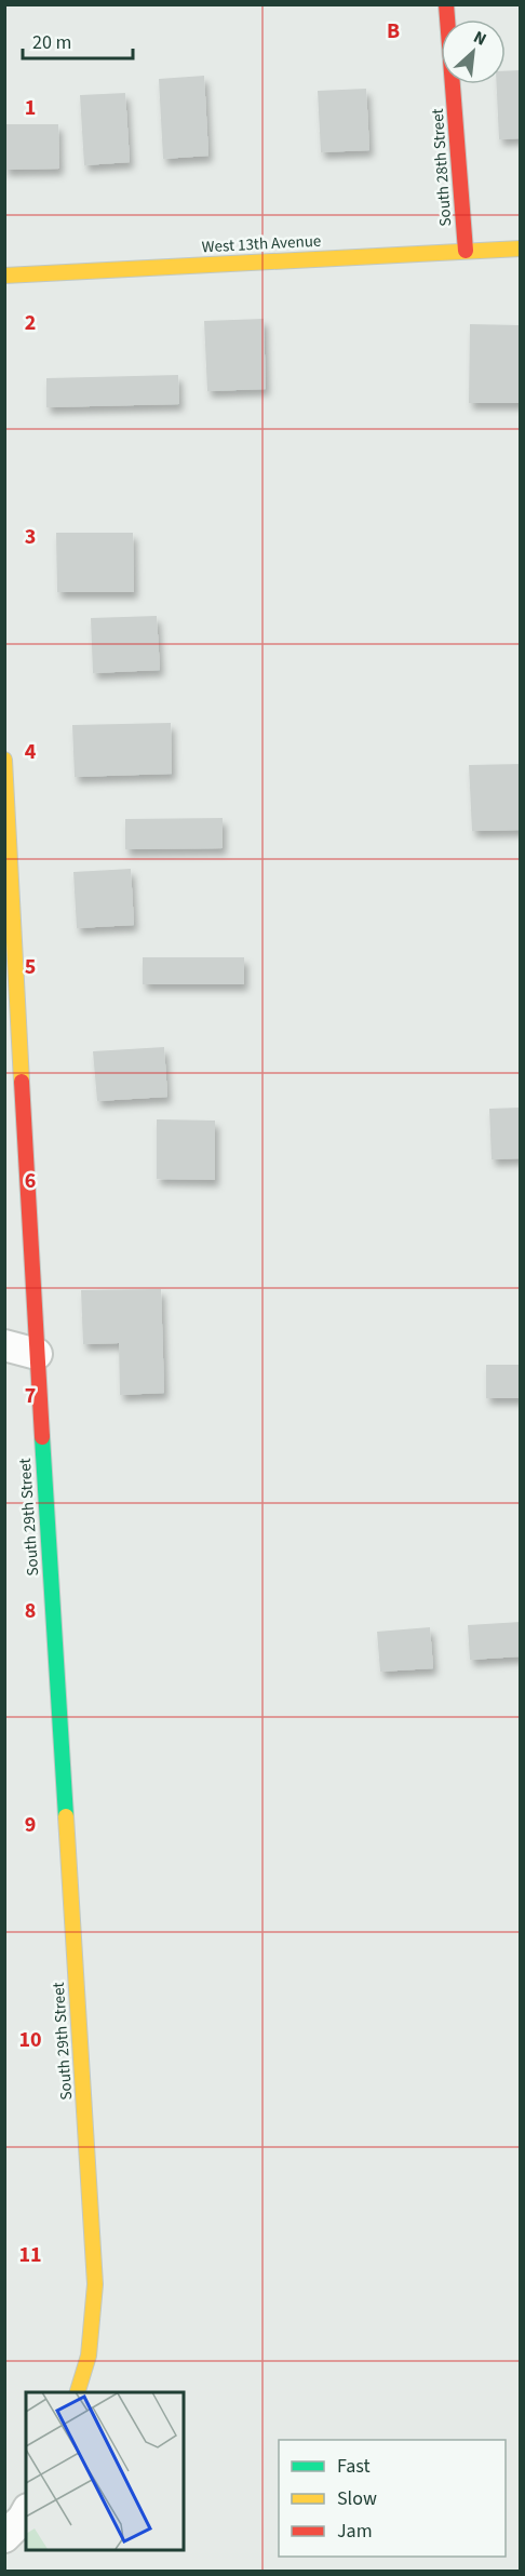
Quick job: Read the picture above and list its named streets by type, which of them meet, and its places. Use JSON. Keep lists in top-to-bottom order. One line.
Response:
{"streets":{"street":["South 28th Street","West 13th Avenue","South 29th Street"]},"crossings":[["South 28th Street","West 13th Avenue"]],"legend":["Fast","Slow","Jam"],"scale_bar":"20 m","north":"top right","grid":{"columns":["B"],"rows":["1","2","3","4","5","6","7","8","9","10","11"]}}
